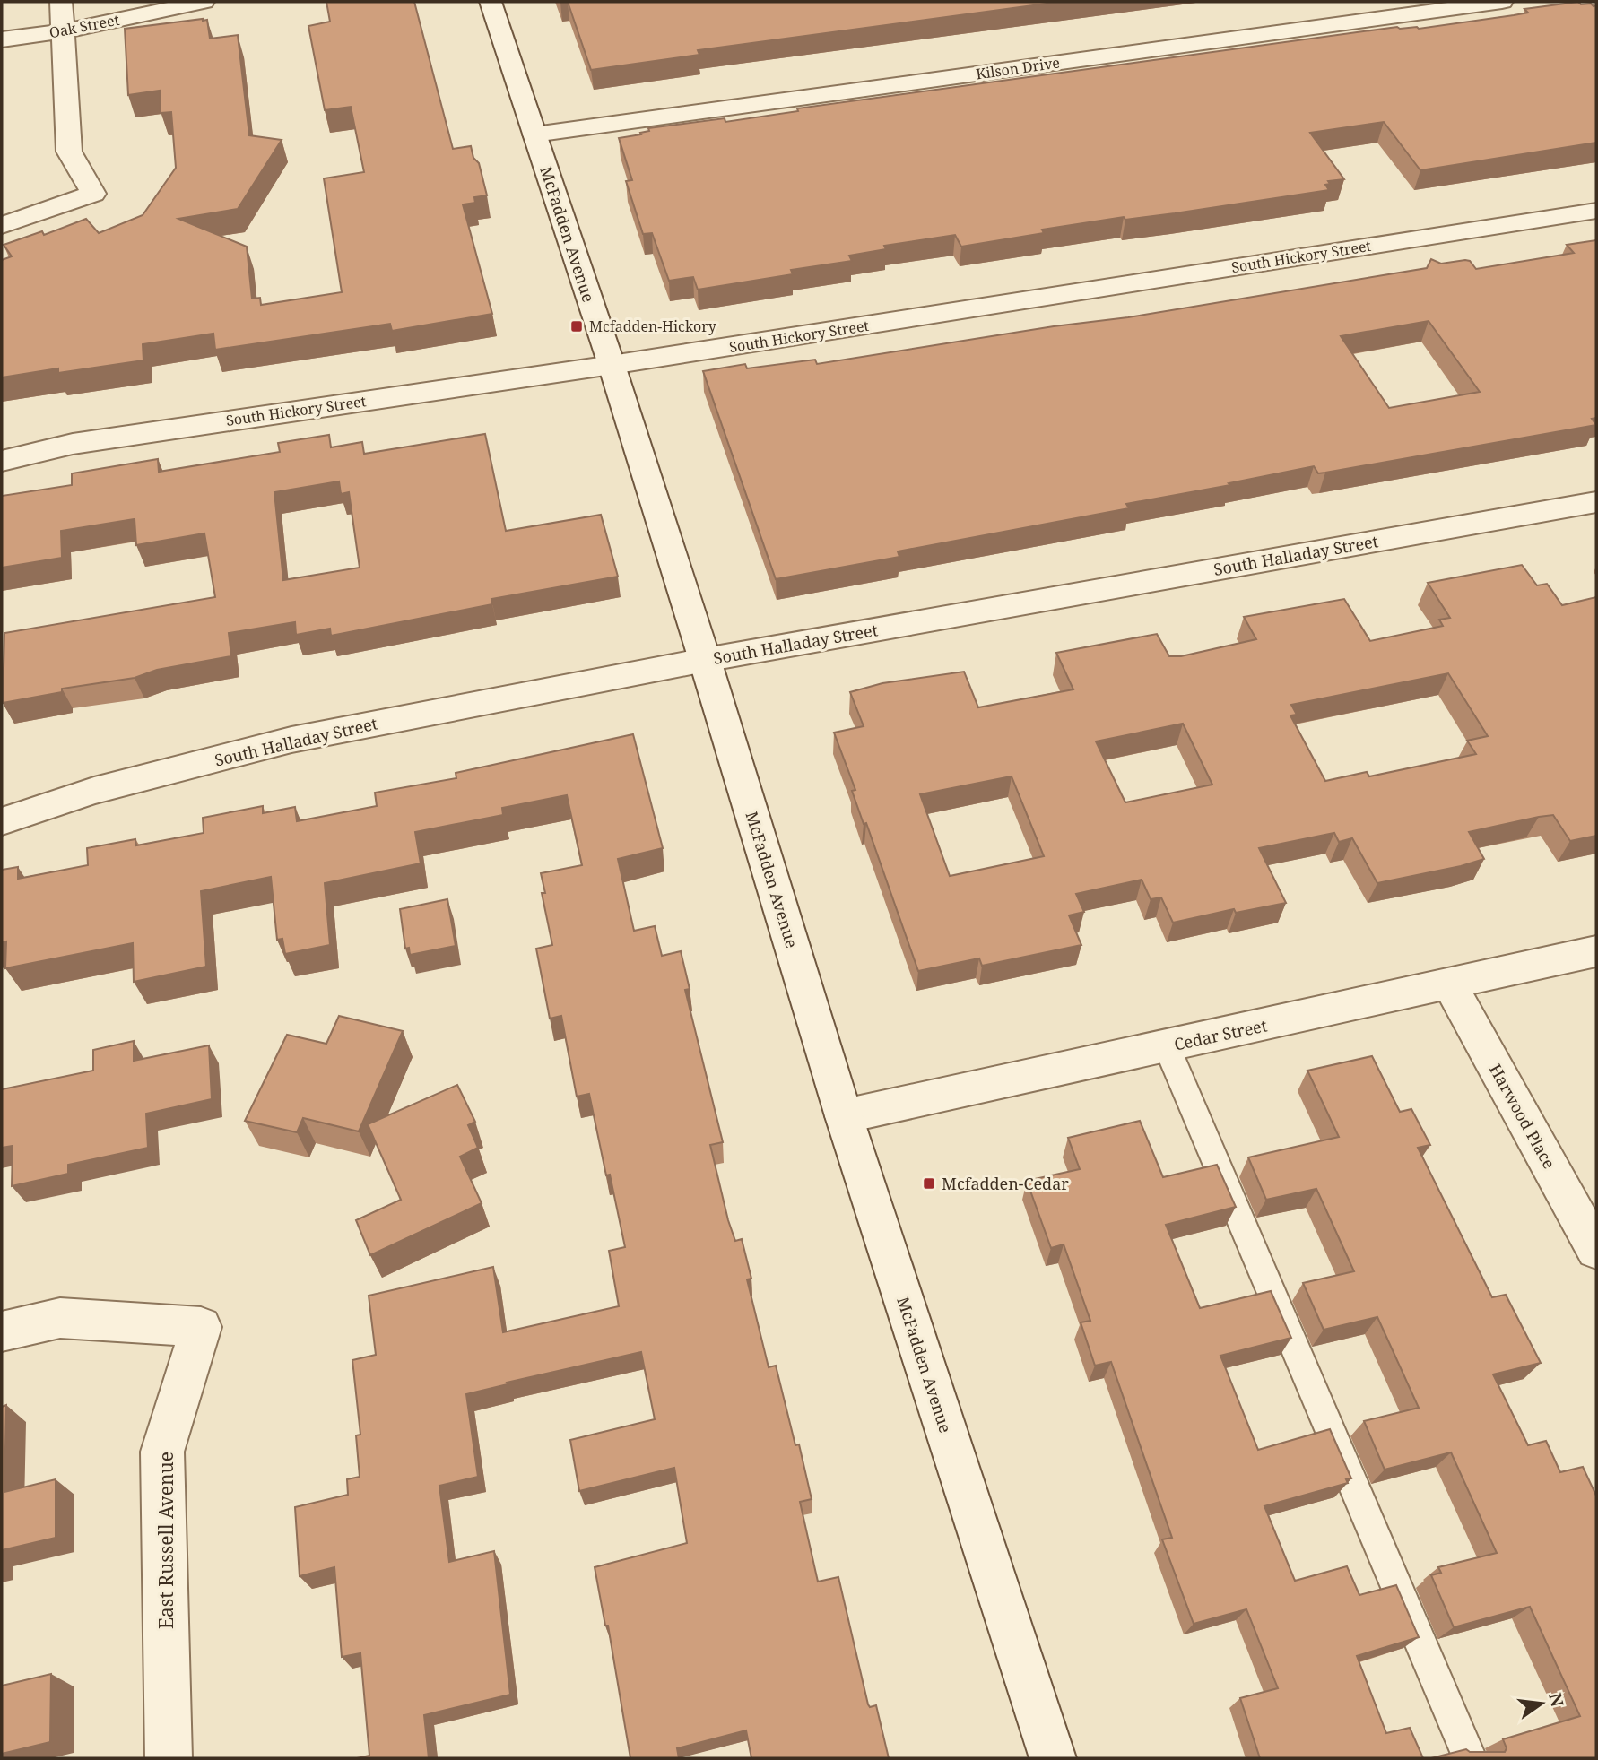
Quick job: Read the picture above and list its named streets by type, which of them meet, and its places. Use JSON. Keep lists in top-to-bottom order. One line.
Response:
{"streets":{"street":["Oak Street","Kilson Drive","McFadden Avenue","South Hickory Street","South Halladay Street","Cedar Street","Harwood Place","East Russell Avenue"]},"crossings":[["Kilson Drive","McFadden Avenue"],["McFadden Avenue","South Hickory Street"],["McFadden Avenue","South Halladay Street"],["McFadden Avenue","Cedar Street"],["Cedar Street","Harwood Place"]],"places":{"transit":["Mcfadden-Hickory","Mcfadden-Cedar"]},"north":"right"}
